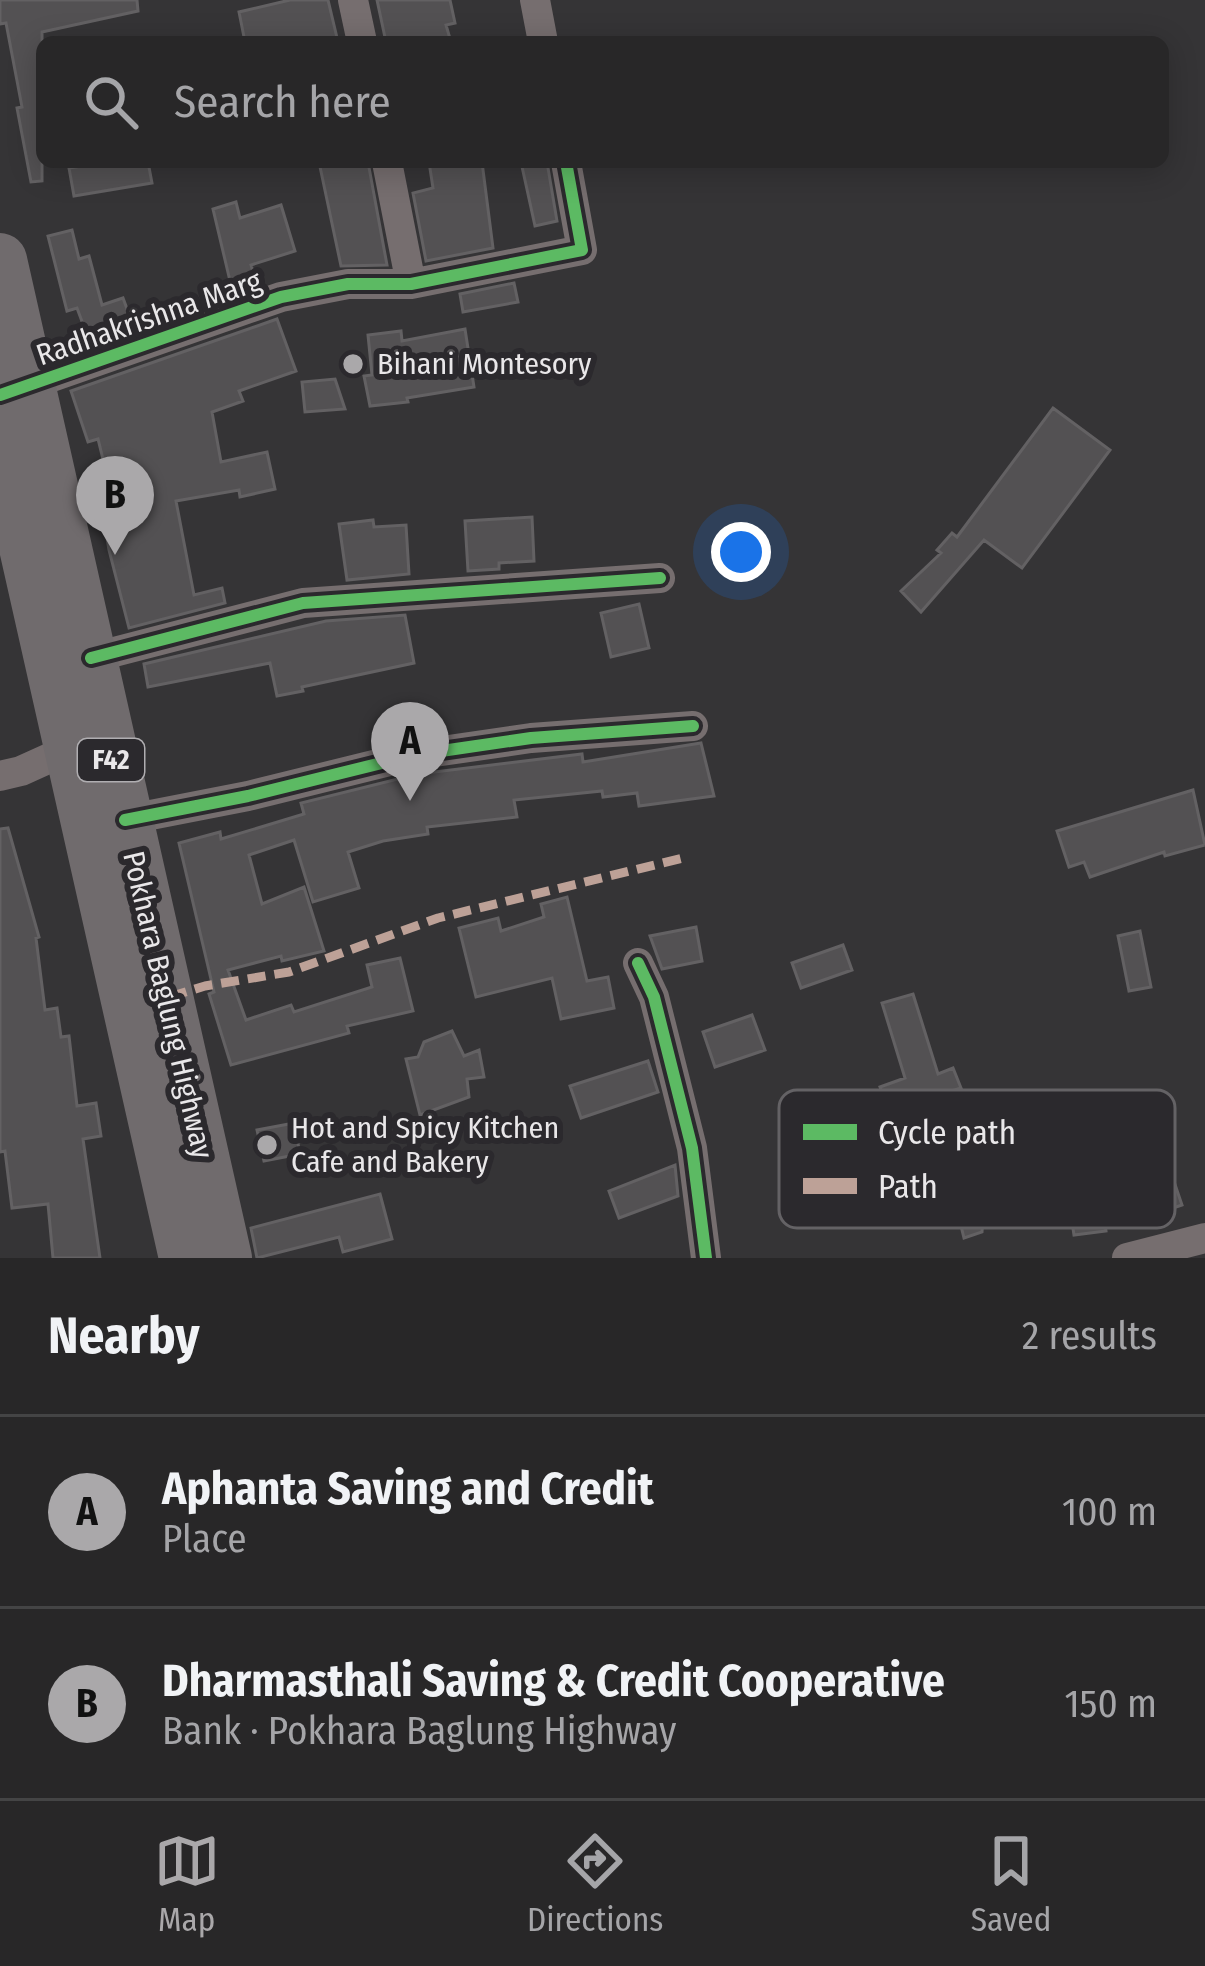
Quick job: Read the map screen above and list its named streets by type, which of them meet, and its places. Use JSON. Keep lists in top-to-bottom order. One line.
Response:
{"streets":{"highway":["F42","Pokhara Baglung Highway"],"street":["Radhakrishna Marg"]},"crossings":[["Radhakrishna Marg","Pokhara Baglung Highway"]],"places":["Bihani Montesory","Hot and Spicy Kitchen Cafe and Bakery"],"legend":["Cycle path","Path"],"page":{"search":"Search here","pins":["B","A"],"heading":["Nearby","2 results"],"list":[{"mark":"A","name":"Aphanta Saving and Credit","note":"Place","value":"100 m"},{"mark":"B","name":"Dharmasthali Saving & Credit Cooperative","note":"Bank · Pokhara Baglung Highway","value":"150 m"}],"nav":["Map","Directions","Saved"]}}
